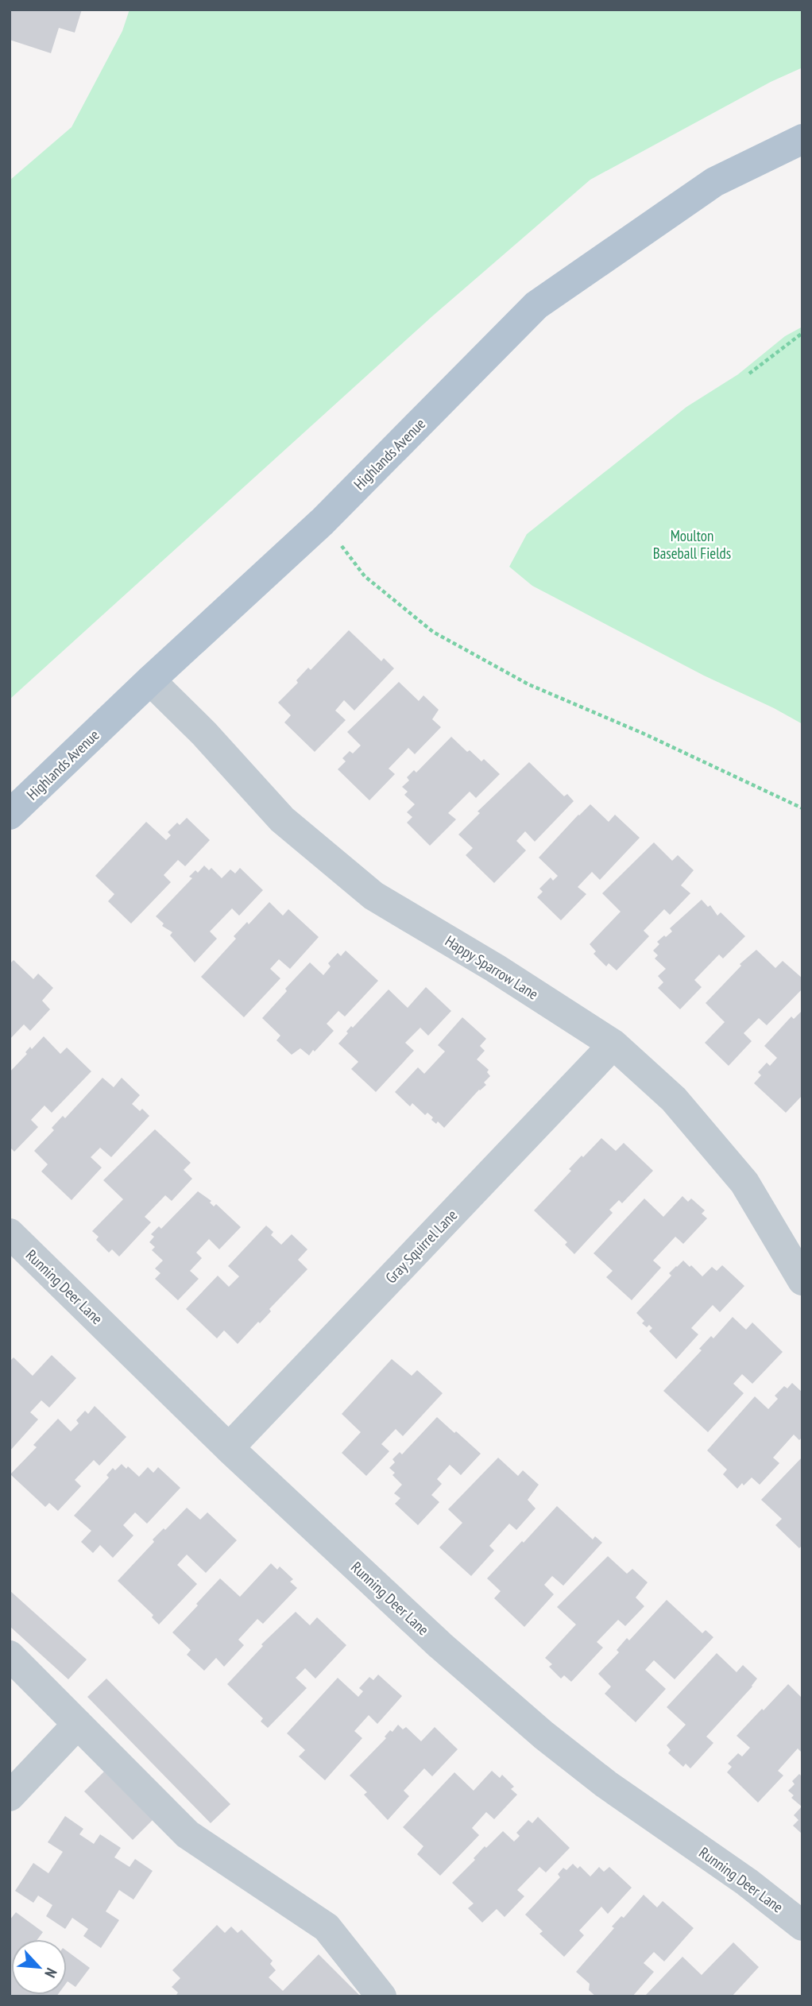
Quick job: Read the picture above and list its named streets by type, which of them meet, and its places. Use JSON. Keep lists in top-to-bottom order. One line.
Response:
{"streets":{"main road":["Highlands Avenue"],"street":["Happy Sparrow Lane","Gray Squirrel Lane","Running Deer Lane"]},"crossings":[["Highlands Avenue","Happy Sparrow Lane"],["Happy Sparrow Lane","Gray Squirrel Lane"],["Gray Squirrel Lane","Running Deer Lane"]],"parks":["Moulton Baseball Fields"],"north":"bottom right"}
